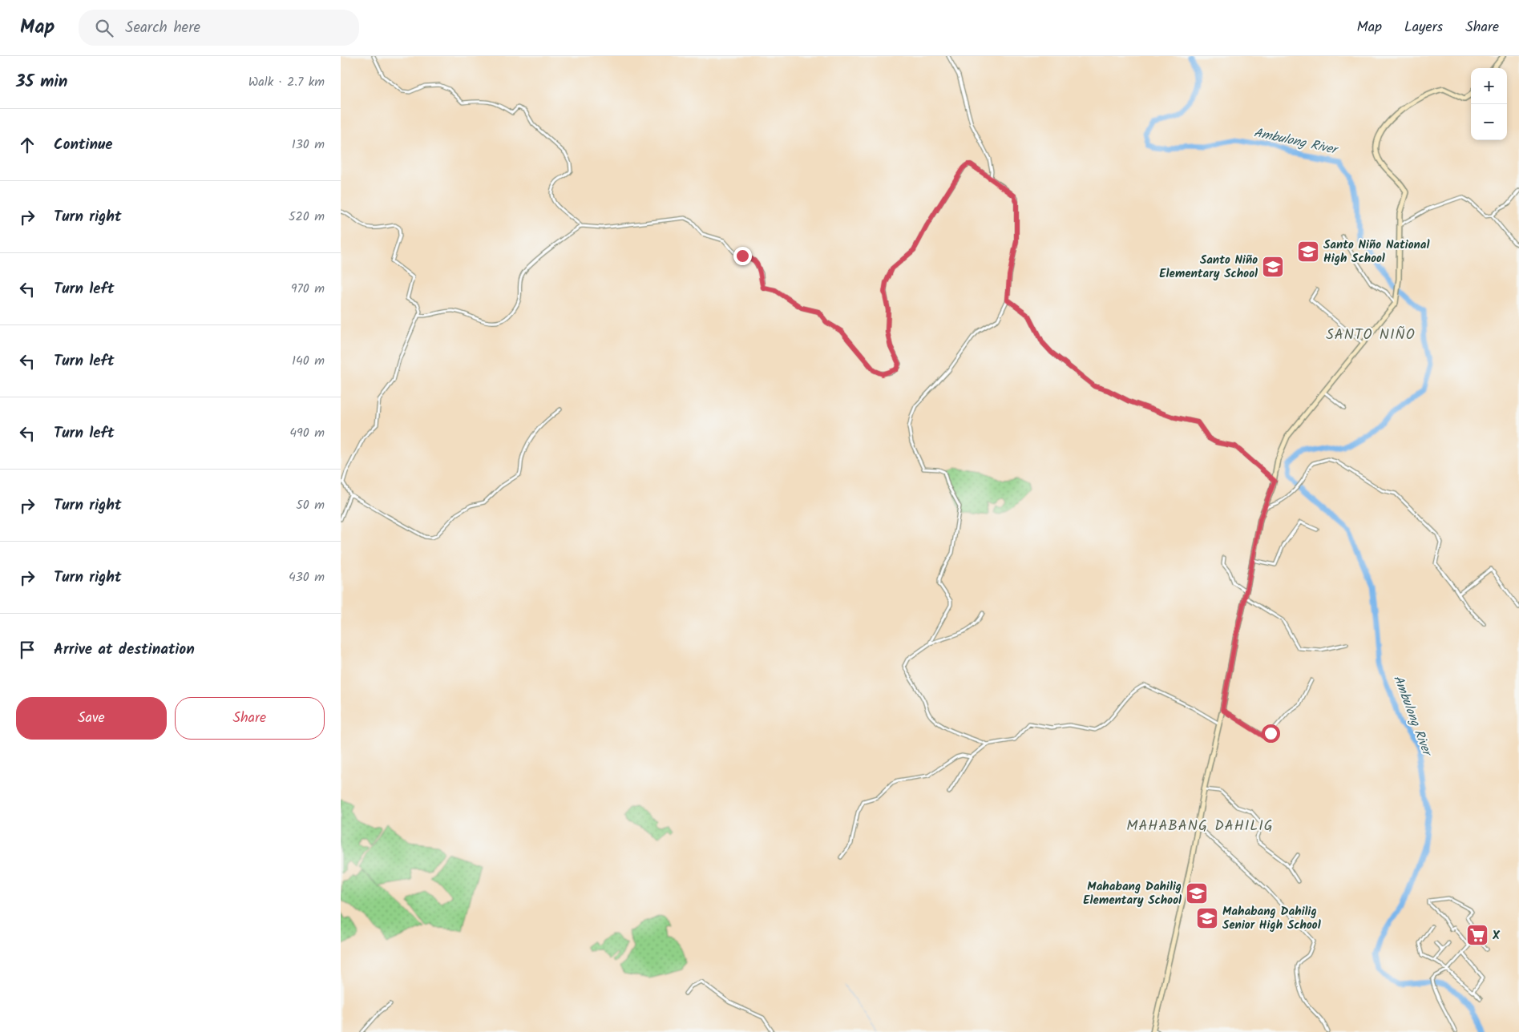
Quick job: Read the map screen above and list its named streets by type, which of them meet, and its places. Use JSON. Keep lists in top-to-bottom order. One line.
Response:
{"districts":["SANTO NIÑO","MAHABANG DAHILIG"],"water":["Ambulong River"],"places":{"school or university":["Santo Niño National High School","Santo Niño Elementary School","Mahabang Dahilig Elementary School","Mahabang Dahilig Senior High School"],"supermarket":["X"]},"page":{"header":"Map","search":"Search here","nav":["Map","Layers","Share"],"heading":["35 min","Walk · 2.7 km"],"map_buttons":["+","−"],"list":[["Continue","130 m"],["Turn right","520 m"],["Turn left","970 m"],["Turn left","140 m"],["Turn left","490 m"],["Turn right","50 m"],["Turn right","430 m"],"Arrive at destination"],"buttons":["Save","Share"]}}
